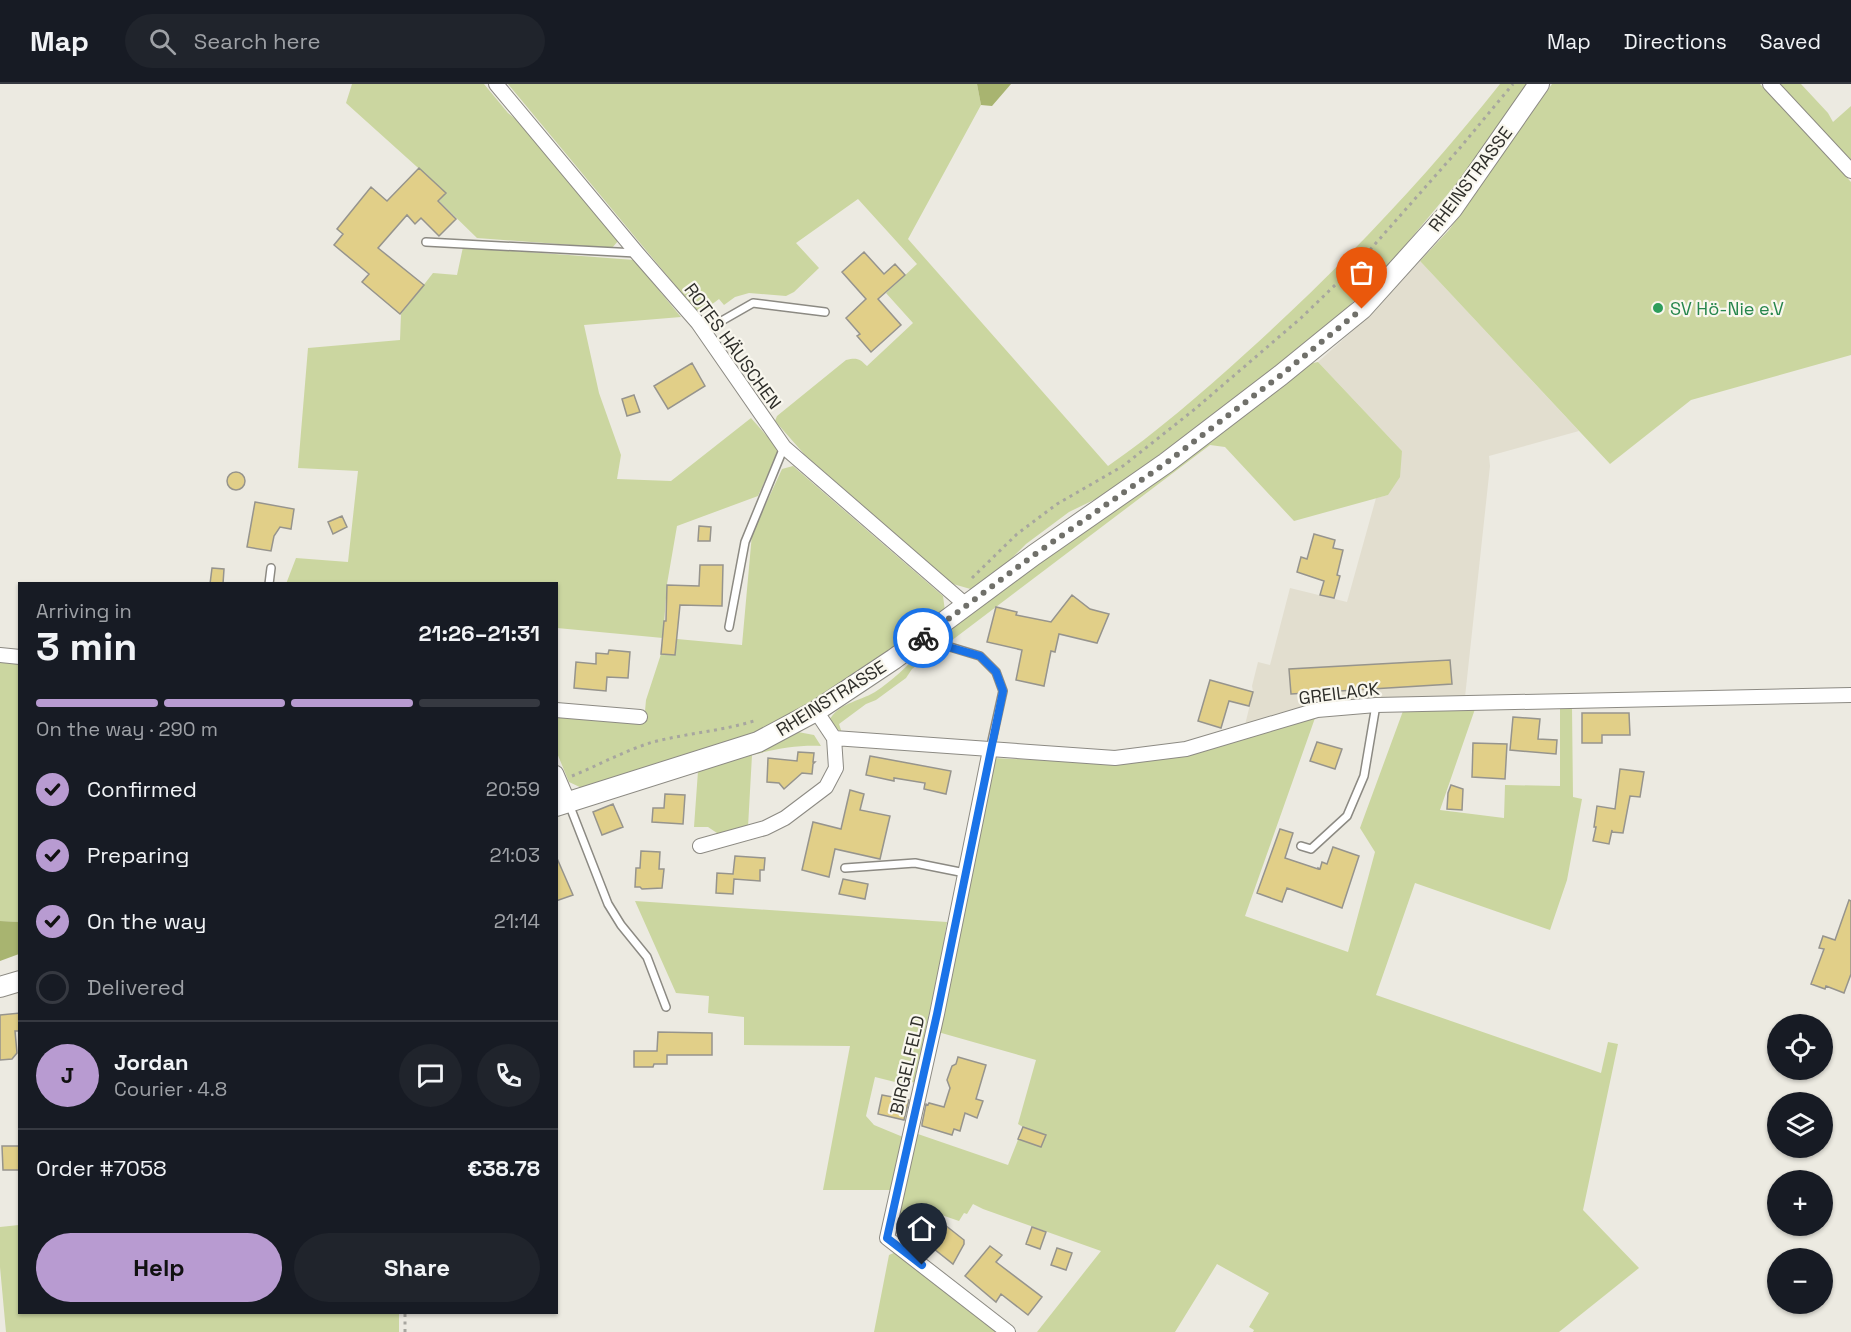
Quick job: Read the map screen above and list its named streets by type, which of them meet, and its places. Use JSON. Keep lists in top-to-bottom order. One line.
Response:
{"streets":{"main road":["RHEINSTRASSE"],"street":["ROTES HÄUSCHEN","GREILACK","BIRGELFELD"]},"crossings":[["RHEINSTRASSE","ROTES HÄUSCHEN"],["GREILACK","BIRGELFELD"]],"places":["SV Hö-Nie e.V"],"page":{"header":"Map","search":"Search here","nav":["Map","Directions","Saved"],"heading":["3 min","Arriving in","21:26–21:31"],"panel":["Jordan","Courier · 4.8","Order #7058","€38.78"],"bar":"On the way · 290 m","list":[["Confirmed","20:59"],["Preparing","21:03"],["On the way","21:14"],"Delivered"],"map_buttons":["+","−"],"round":"J","buttons":["Help","Share"]}}
